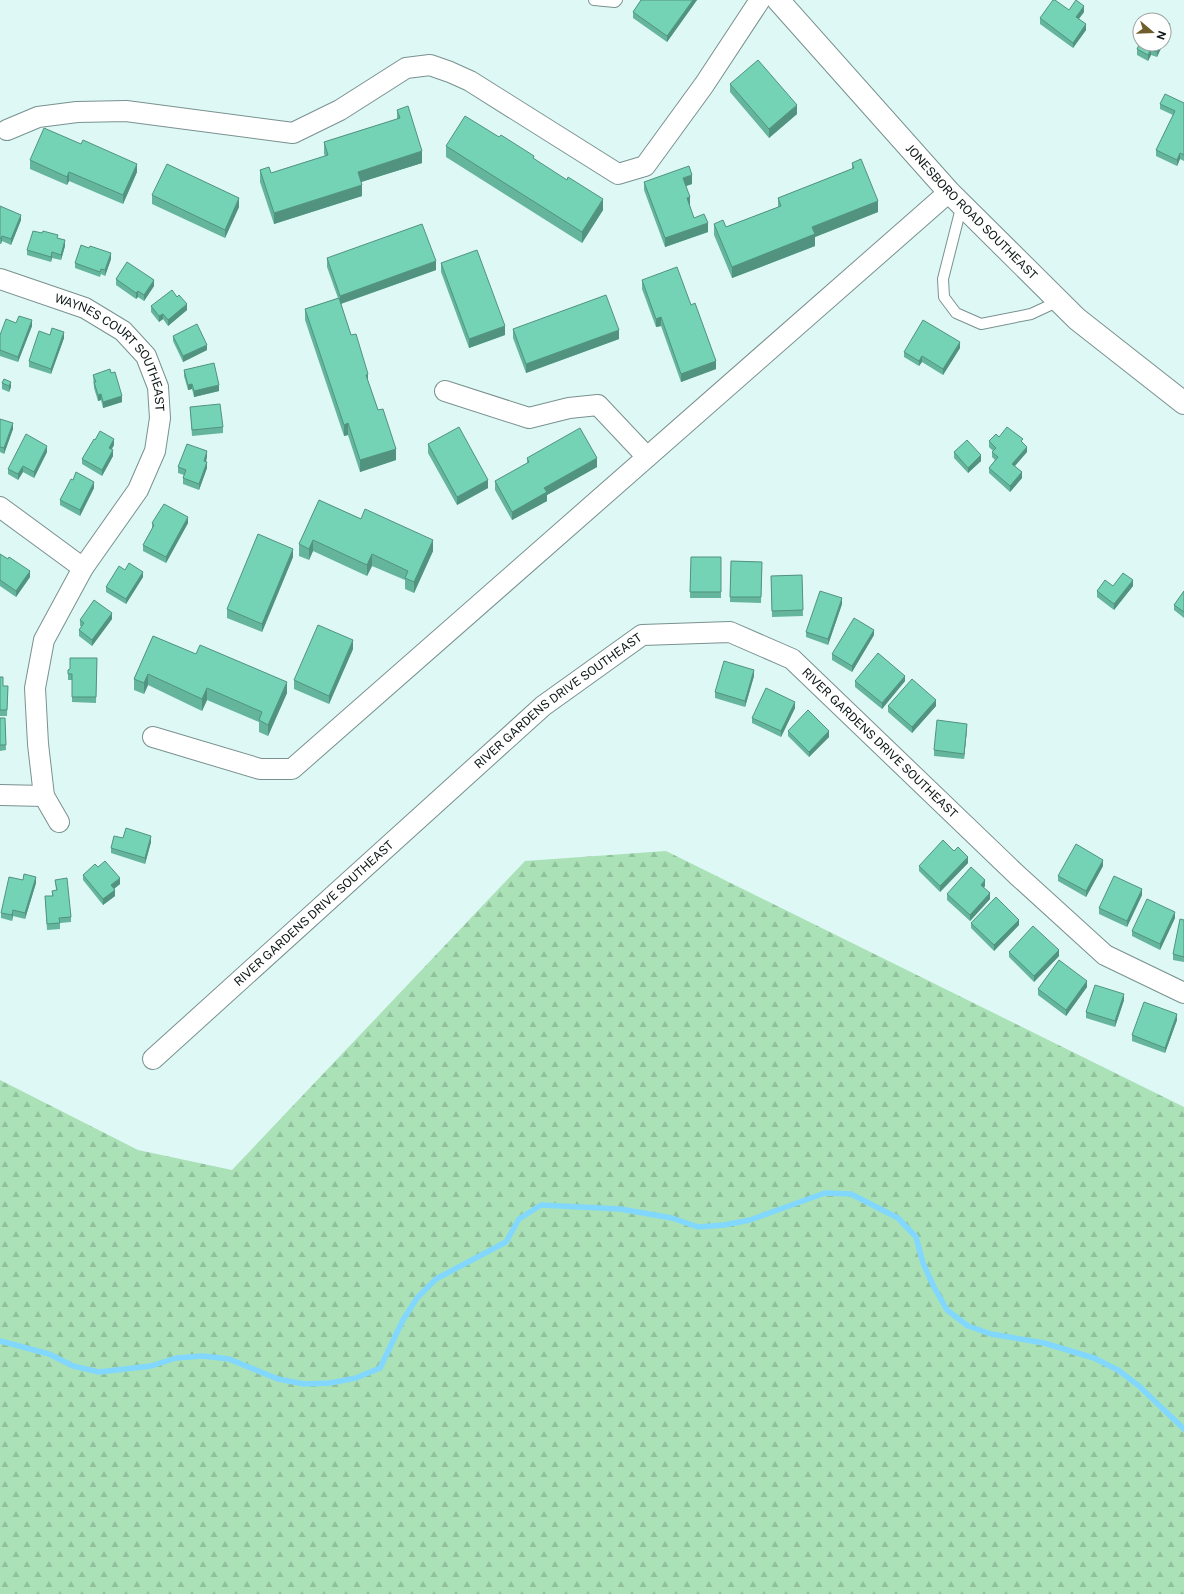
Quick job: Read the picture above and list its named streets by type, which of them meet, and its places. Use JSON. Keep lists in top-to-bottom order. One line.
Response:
{"streets":{"main road":["JONESBORO ROAD SOUTHEAST"],"street":["WAYNES COURT SOUTHEAST","RIVER GARDENS DRIVE SOUTHEAST"]},"north":"right"}
